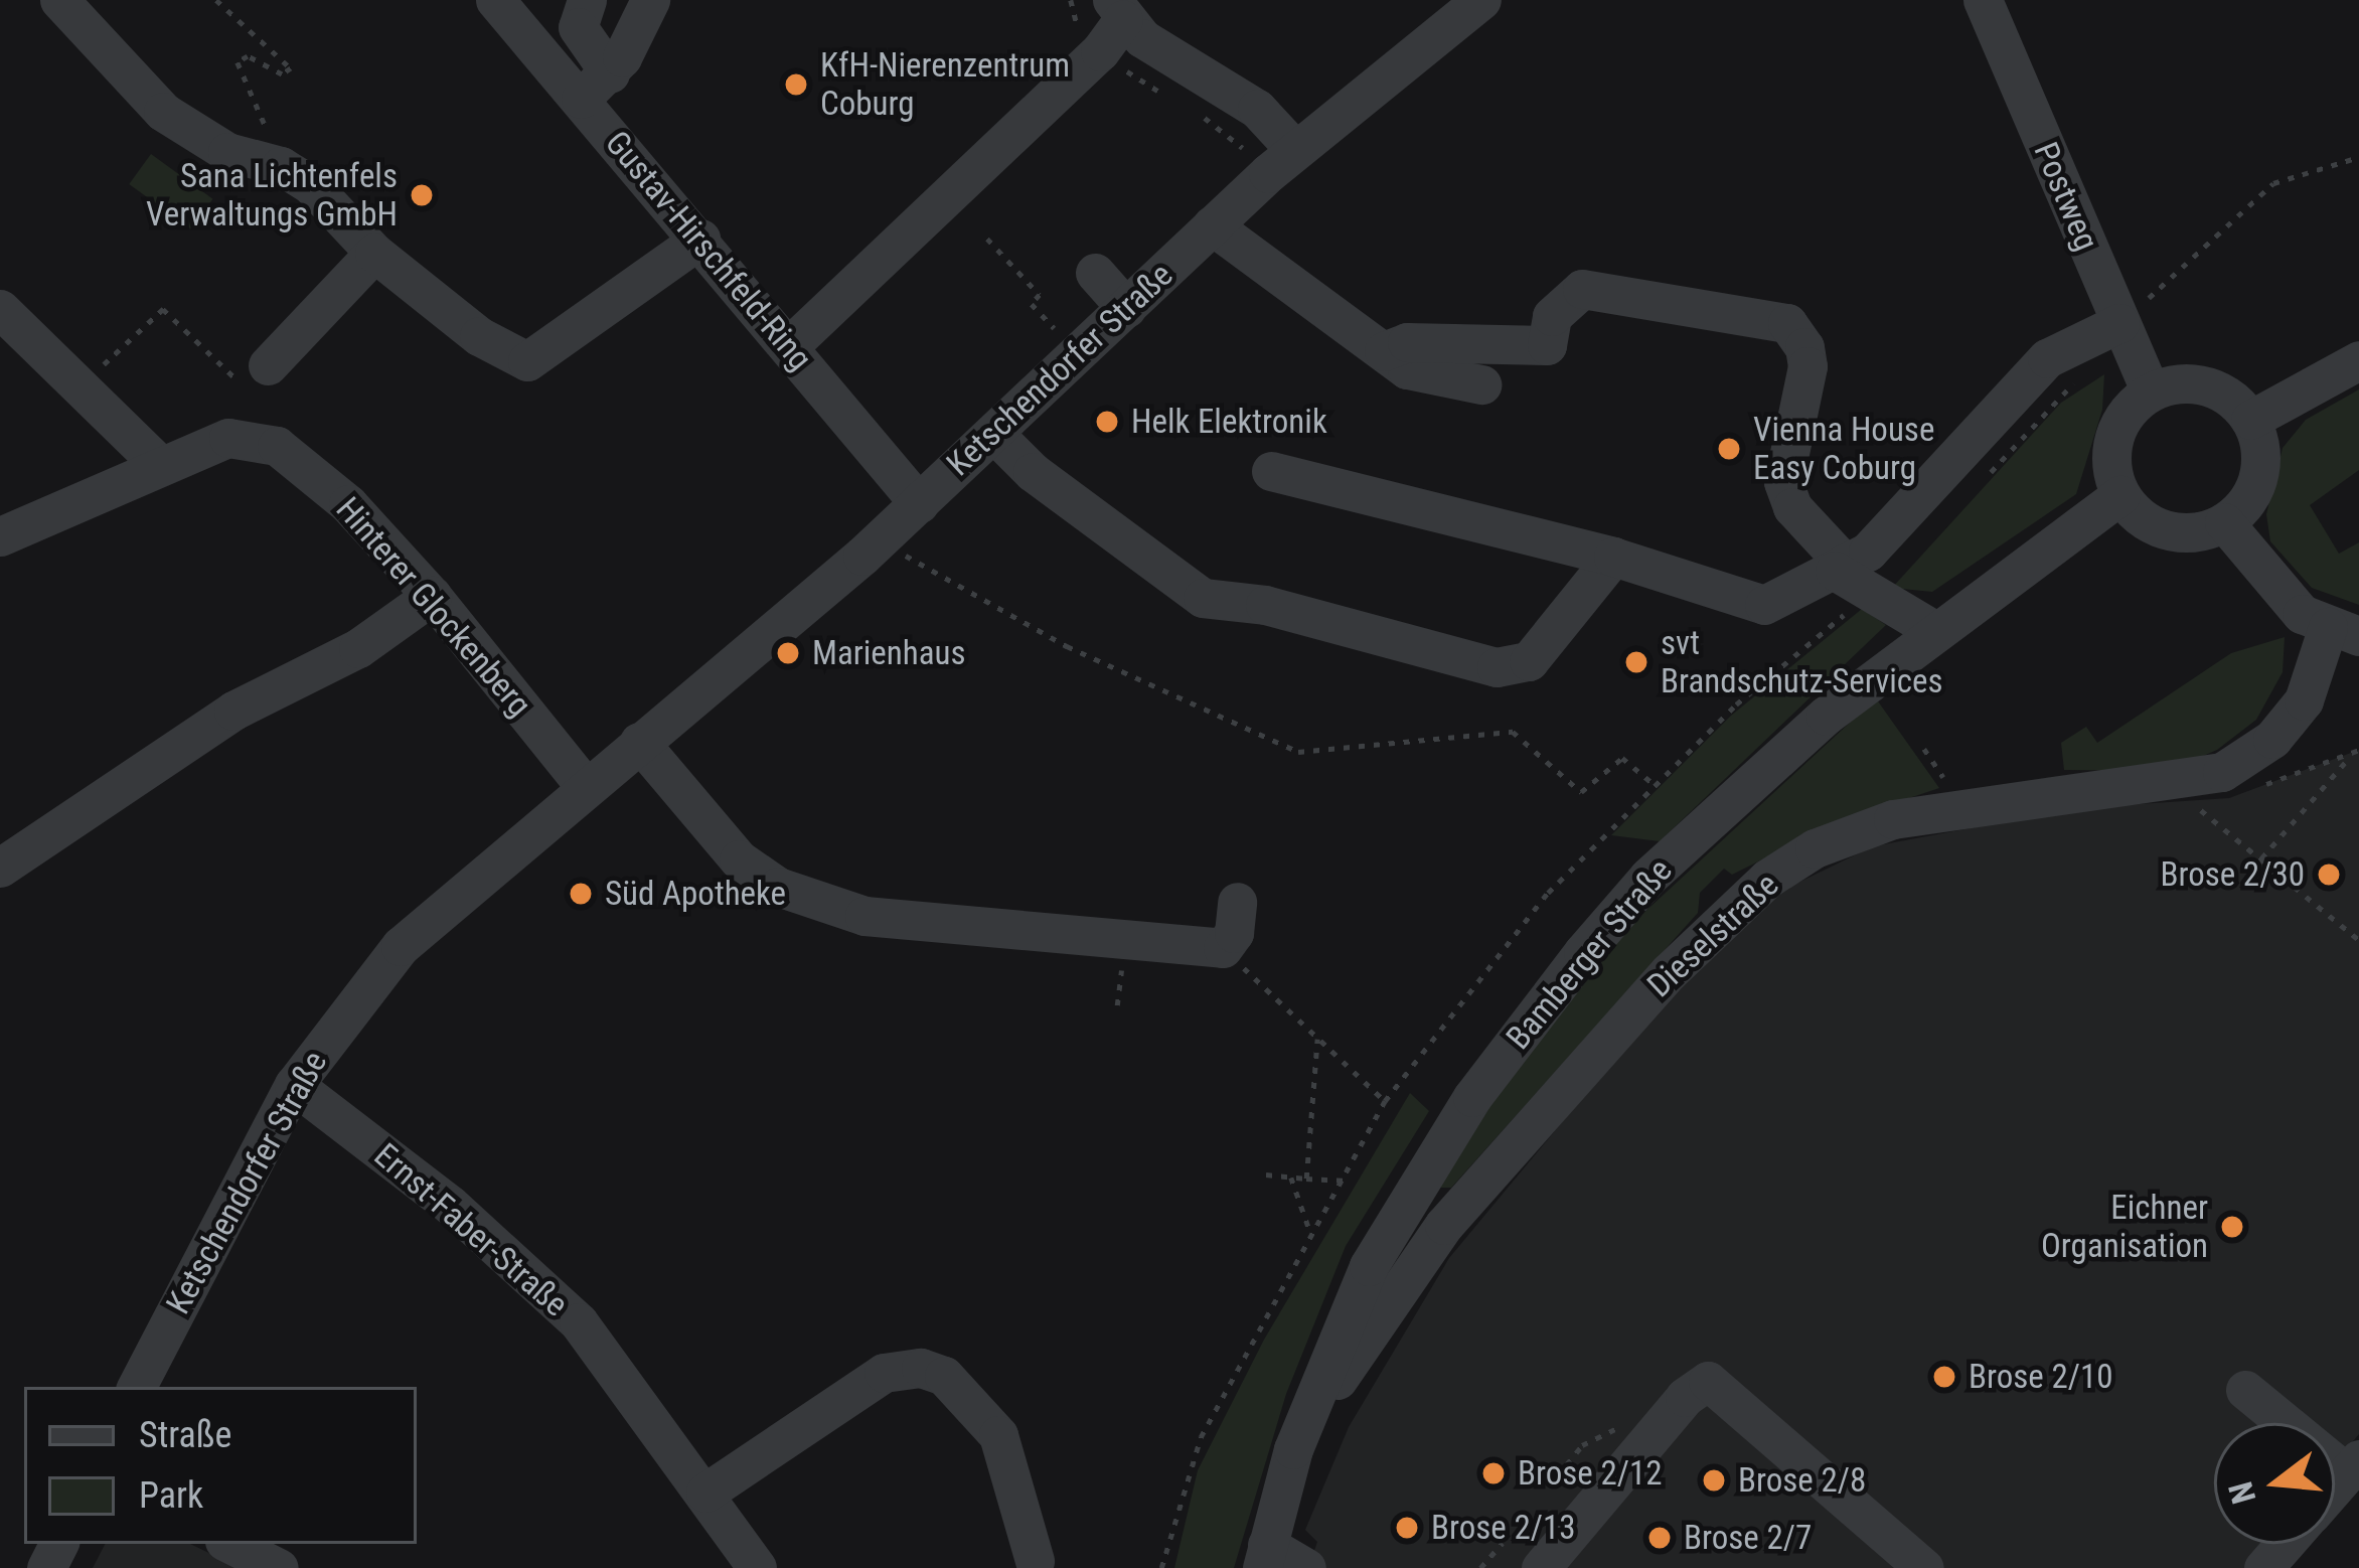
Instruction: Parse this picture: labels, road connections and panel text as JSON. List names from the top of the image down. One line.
{"streets":{"street":["Postweg","Gustav-Hirschfeld-Ring","Ketschendorfer Straße","Hinterer Glockenberg","Dieselstraße","Bamberger Straße","Ernst-Faber-Straße"]},"crossings":[["Postweg","Dieselstraße"],["Postweg","Bamberger Straße"],["Gustav-Hirschfeld-Ring","Ketschendorfer Straße"],["Ketschendorfer Straße","Hinterer Glockenberg"],["Ketschendorfer Straße","Ernst-Faber-Straße"],["Dieselstraße","Bamberger Straße"]],"places":["KfH-Nierenzentrum Coburg","Sana Lichtenfels Verwaltungs GmbH","Helk Elektronik","Vienna House Easy Coburg","Marienhaus","svt Brandschutz-Services","Brose 2/30","Süd Apotheke","Eichner Organisation","Brose 2/10","Brose 2/12","Brose 2/8","Brose 2/13","Brose 2/7"],"legend":["Straße","Park"],"north":"left"}
